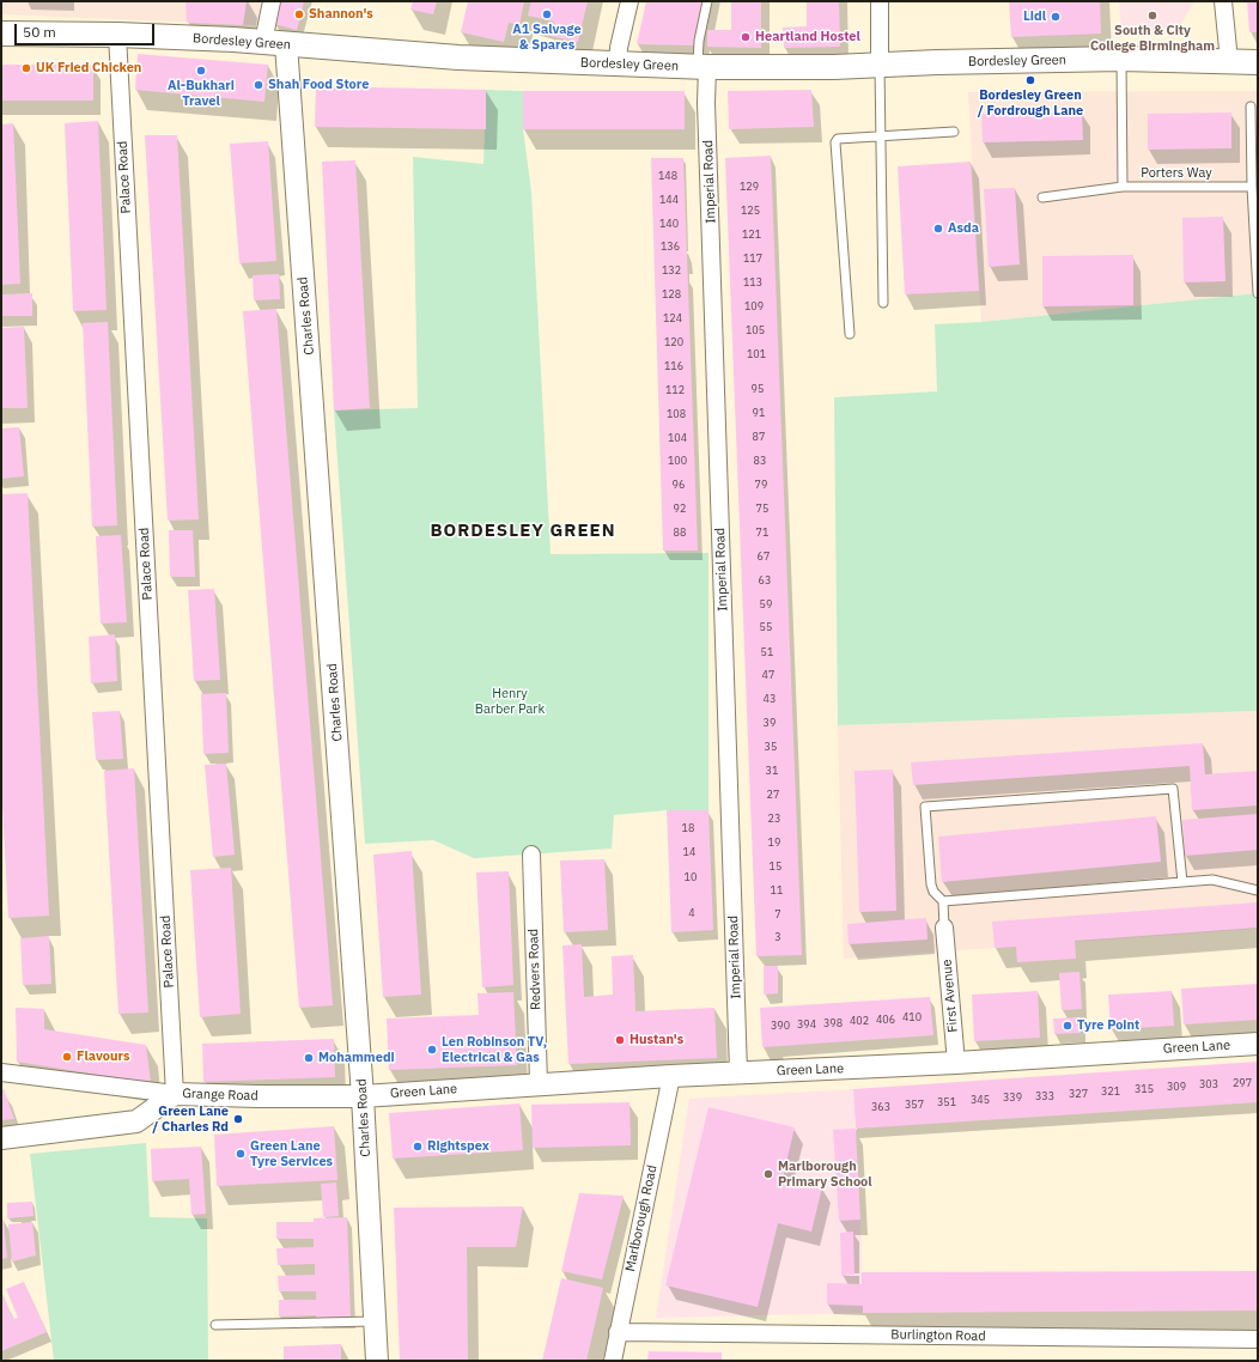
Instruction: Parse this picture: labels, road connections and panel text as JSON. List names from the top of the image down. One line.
{"streets":{"main road":["Bordesley Green"],"street":["Palace Road","Imperial Road","Charles Road","Redvers Road","First Avenue","Green Lane","Grange Road","Marlborough Road","Burlington Road"],"lane":["Porters Way"]},"crossings":[["Bordesley Green","Porters Way"],["Bordesley Green","Palace Road"],["Bordesley Green","Imperial Road"],["Bordesley Green","Charles Road"],["Palace Road","Grange Road"],["Imperial Road","Green Lane"],["Charles Road","Green Lane"],["Charles Road","Grange Road"],["Redvers Road","Green Lane"],["First Avenue","Green Lane"],["Green Lane","Grange Road"],["Green Lane","Marlborough Road"],["Marlborough Road","Burlington Road"]],"districts":["BORDESLEY GREEN"],"parks":["Henry Barber Park"],"places":["Shannon's","A1 Salvage & Spares","South & City College Birmingham","Lidl","Heartland Hostel","UK Fried Chicken","Al-Bukhari Travel","Bordesley Green / Fordrough Lane","Shah Food Store","Asda","Tyre Point","Hustan's","Len Robinson TV, Electrical & Gas","Flavours","Mohammedi","Green Lane / Charles Rd","Rightspex","Green Lane Tyre Services","Marlborough Primary School"],"house_numbers":["148","129","144","125","140","121","136","117","132","113","128","109","124","105","120","101","116","95","112","91","108","87","104","100","83","96","79","92","75","88","71","67","63","59","55","51","47","43","39","35","31","27","23","18","19","14","15","10","11","4","7","3","410","406","402","398","394","390","297","303","309","315","321","327","333","339","345","351","357","363"],"scale_bar":"50 m"}
